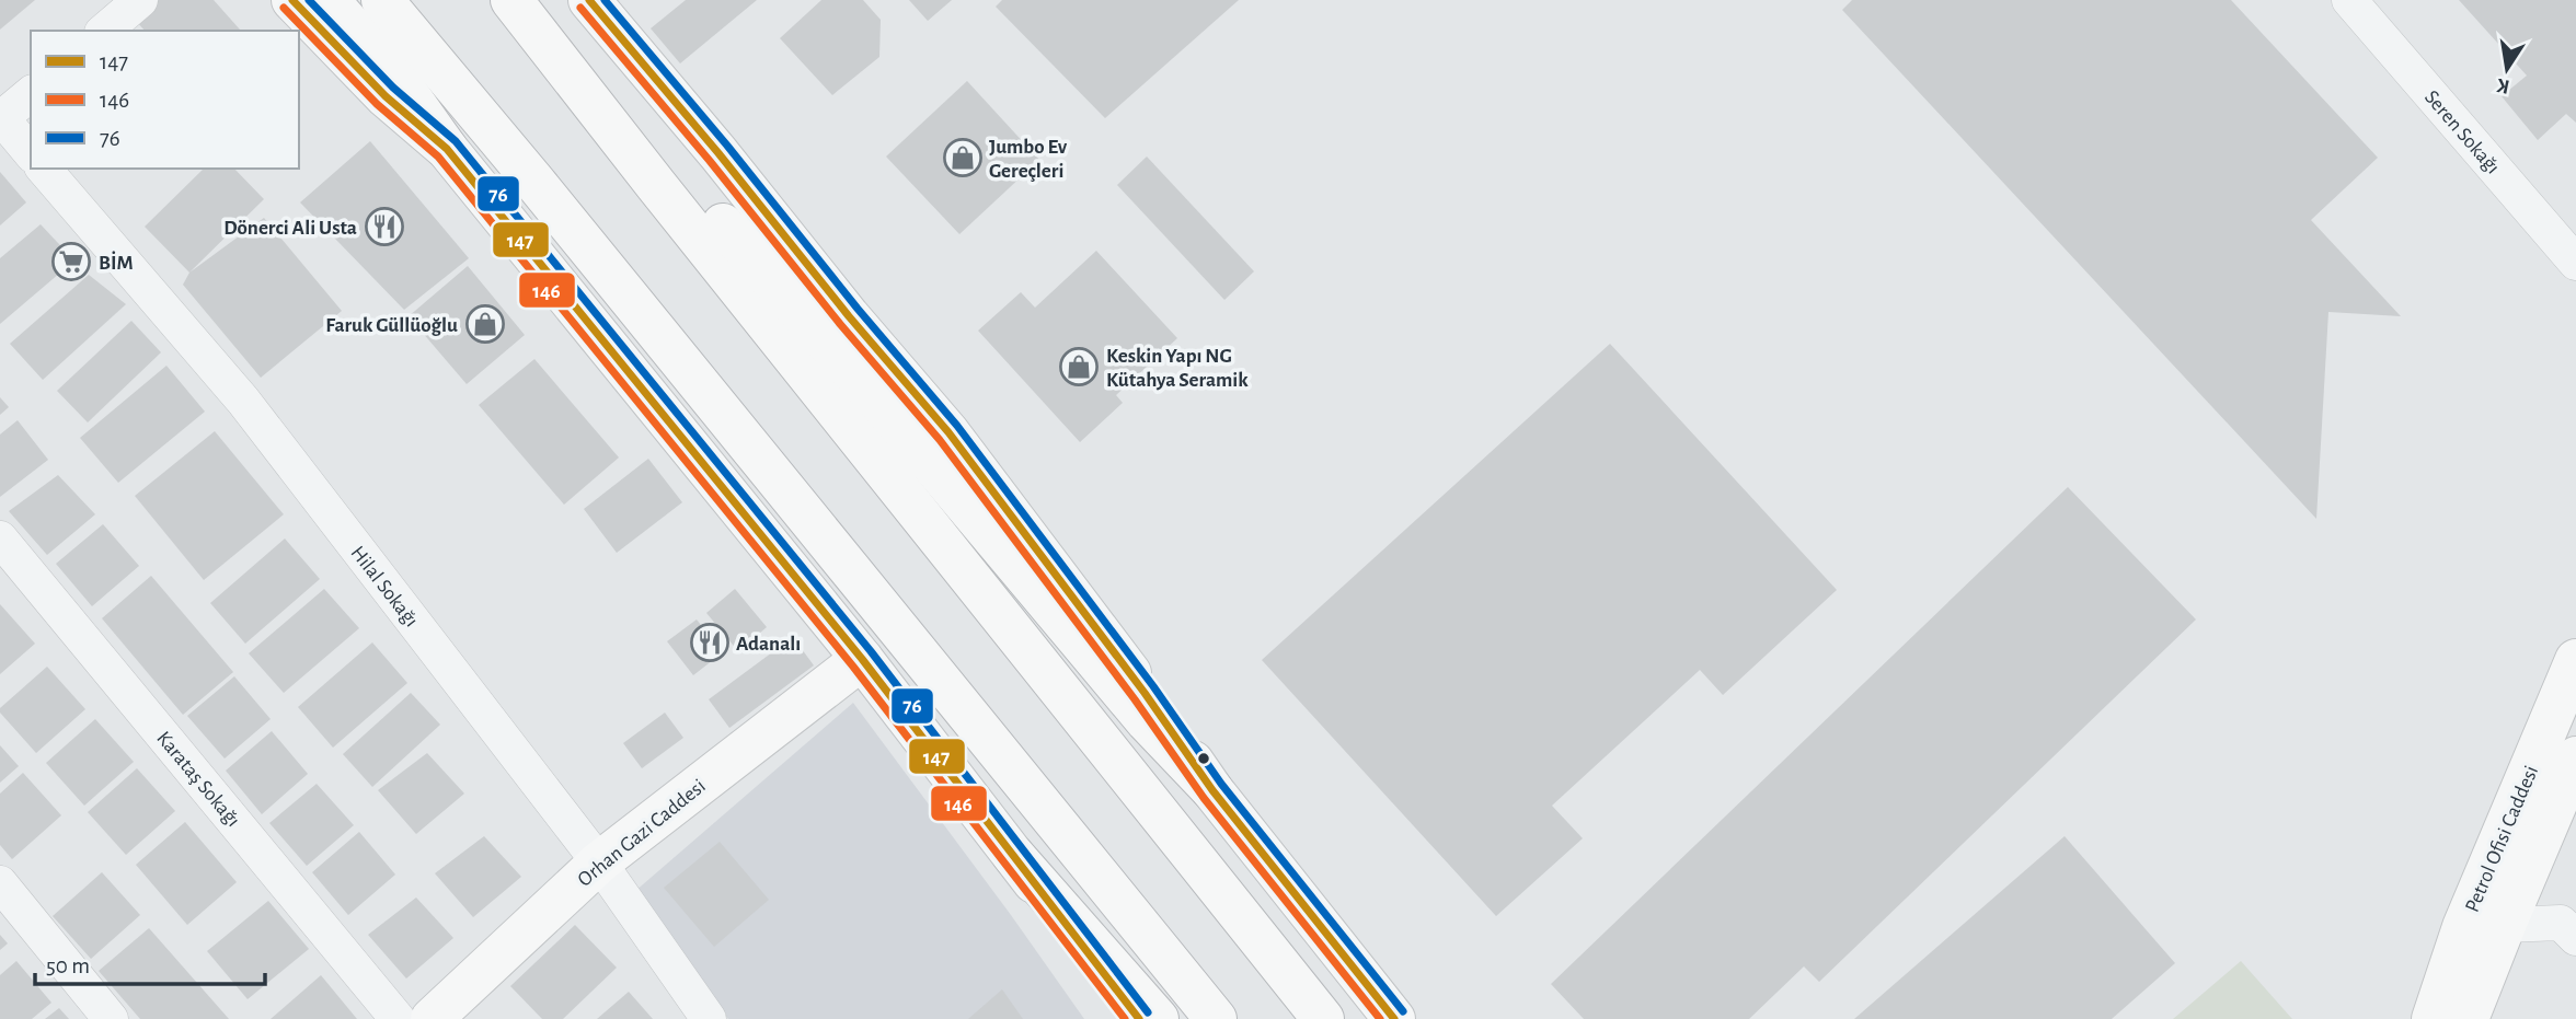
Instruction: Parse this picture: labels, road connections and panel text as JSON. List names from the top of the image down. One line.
{"streets":{"main road":["Orhan Gazi Caddesi","Petrol Ofisi Caddesi"],"street":["Seren Sokağı","Hilal Sokağı","Karataş Sokağı"]},"crossings":[["Hilal Sokağı","Orhan Gazi Caddesi"]],"places":{"shop":["Jumbo Ev Gereçleri","Faruk Güllüoğlu","Keskin Yapı NG Kütahya Seramik"],"restaurant":["Dönerci Ali Usta","Adanalı"],"supermarket":["BİM"]},"lines":["transit line 147","transit line 76","transit line 146"],"legend":["147","146","76"],"scale_bar":"50 m","north":"bottom"}
